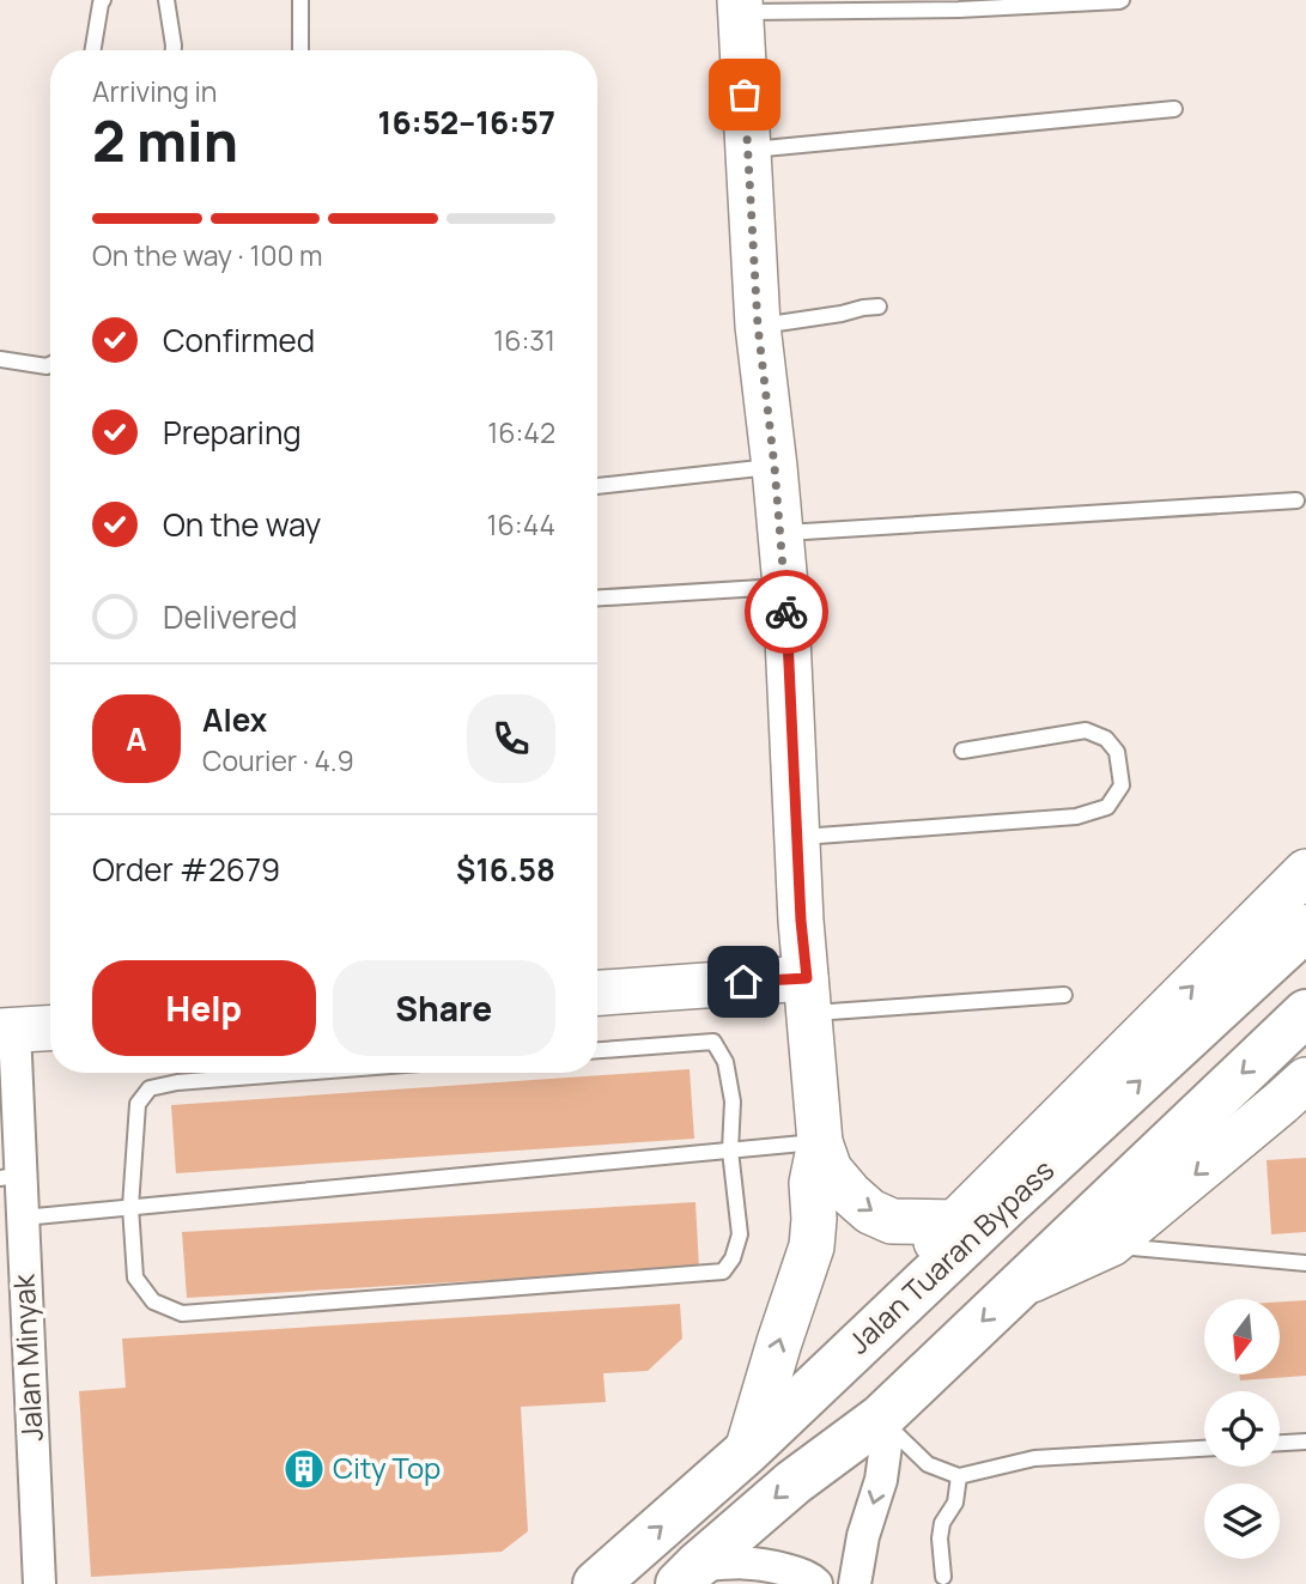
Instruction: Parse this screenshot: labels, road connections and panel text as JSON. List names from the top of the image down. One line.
{"streets":{"highway":["Jalan Tuaran Bypass"],"street":["Jalan Minyak"]},"places":{"building":["City Top"]},"north":"bottom","page":{"heading":["2 min","Arriving in","16:52–16:57"],"panel":["Alex","Courier · 4.9","Order #2679","$16.58"],"bar":"On the way · 100 m","list":[["Confirmed","16:31"],["Preparing","16:42"],["On the way","16:44"],"Delivered"],"round":"A","buttons":["Help","Share"]}}
